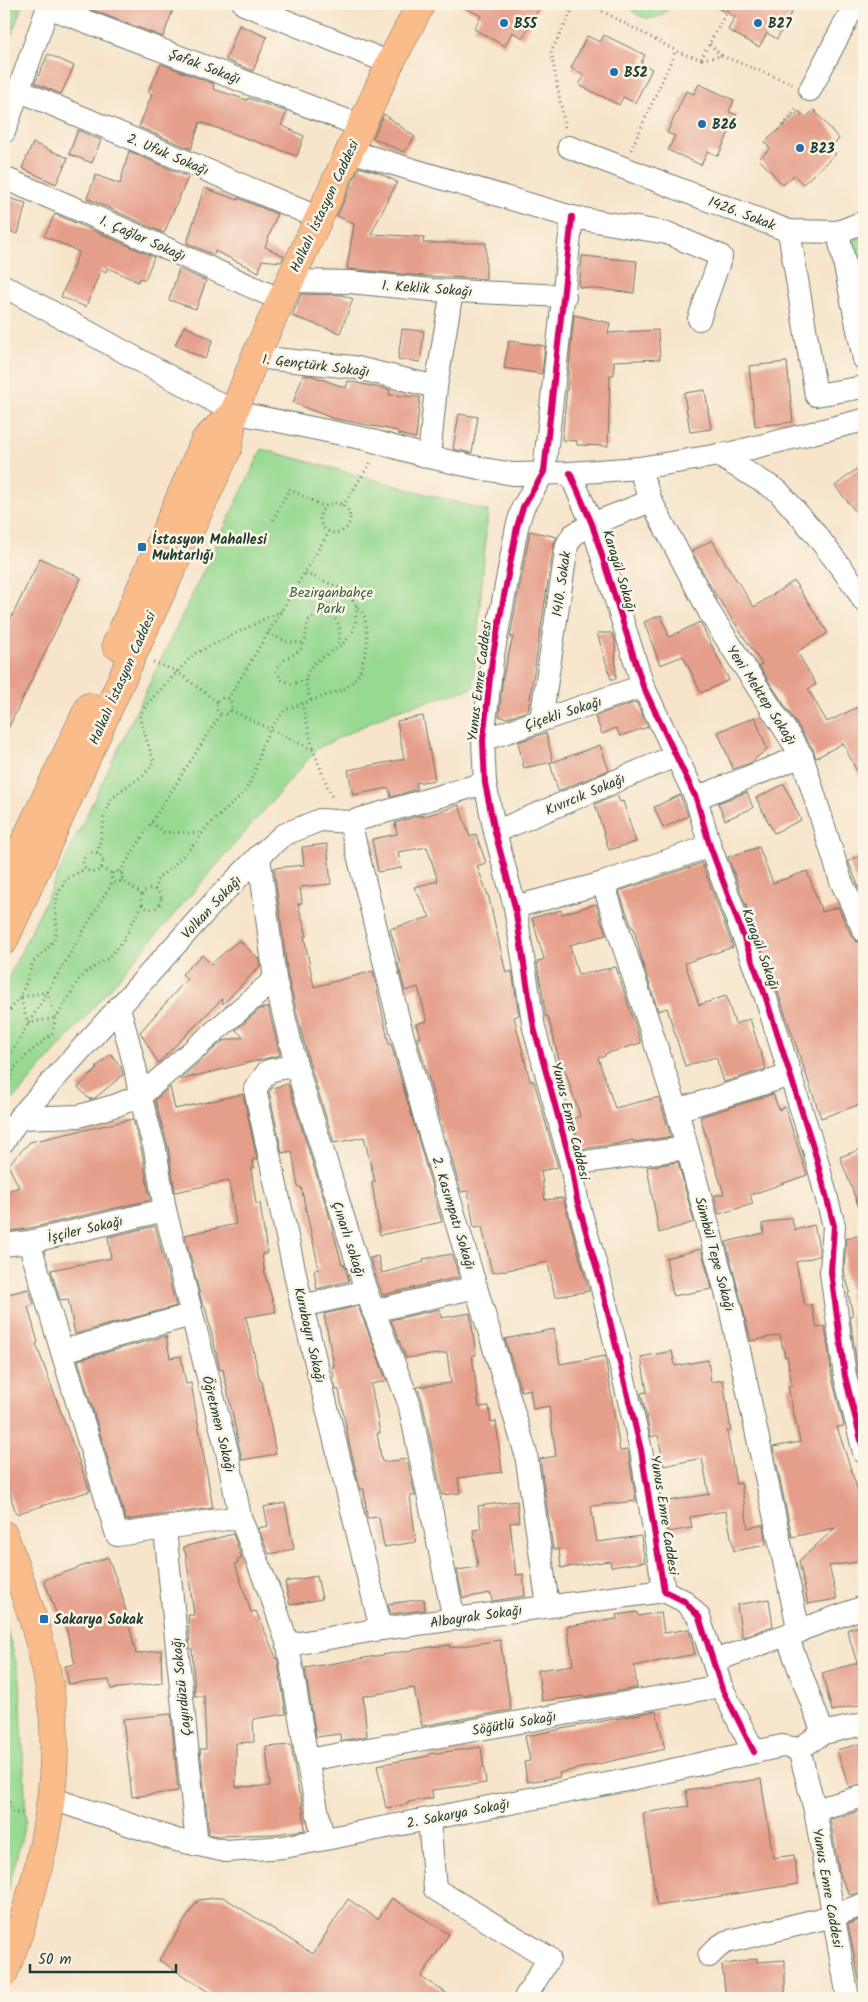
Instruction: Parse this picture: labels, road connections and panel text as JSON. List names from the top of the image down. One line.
{"streets":{"main road":["Halkalı İstasyon Caddesi"],"street":["Şafak Sokağı","2. Ufuk Sokağı","1426. Sokak","1. Çağlar Sokağı","1. Keklik Sokağı","1. Gençtürk Sokağı","Karagül Sokağı","1410. Sokak","Yunus Emre Caddesi","Yeni Mektep Sokağı","Çiçekli Sokağı","Kıvırcık Sokağı","Volkan Sokağı","2. Kasımpatı Sokağı","İşçiler Sokağı","Çınarlı sokağı","Sümbül Tepe Sokağı","Kurubayır Sokağı","Öğretmen Sokağı","Albayrak Sokağı","Çayırdüzü Sokağı","Söğütlü Sokağı","2. Sakarya Sokağı"]},"crossings":[["Şafak Sokağı","Halkalı İstasyon Caddesi"],["2. Ufuk Sokağı","Halkalı İstasyon Caddesi"],["Halkalı İstasyon Caddesi","1. Çağlar Sokağı"],["Halkalı İstasyon Caddesi","1. Keklik Sokağı"],["Halkalı İstasyon Caddesi","1. Gençtürk Sokağı"],["1. Çağlar Sokağı","1. Keklik Sokağı"],["Karagül Sokağı","1410. Sokak"],["Karagül Sokağı","Çiçekli Sokağı"],["Karagül Sokağı","Kıvırcık Sokağı"],["1410. Sokak","Yeni Mektep Sokağı"],["1410. Sokak","Çiçekli Sokağı"],["Yunus Emre Caddesi","Çiçekli Sokağı"],["Yunus Emre Caddesi","Kıvırcık Sokağı"],["Yunus Emre Caddesi","Volkan Sokağı"],["Yunus Emre Caddesi","Albayrak Sokağı"],["Yunus Emre Caddesi","Söğütlü Sokağı"],["Yunus Emre Caddesi","2. Sakarya Sokağı"],["Volkan Sokağı","2. Kasımpatı Sokağı"],["Volkan Sokağı","Çınarlı sokağı"],["Volkan Sokağı","Öğretmen Sokağı"],["2. Kasımpatı Sokağı","Albayrak Sokağı"],["İşçiler Sokağı","Öğretmen Sokağı"],["Çınarlı sokağı","Kurubayır Sokağı"],["Çınarlı sokağı","Albayrak Sokağı"],["Sümbül Tepe Sokağı","2. Sakarya Sokağı"],["Kurubayır Sokağı","Albayrak Sokağı"],["Öğretmen Sokağı","Albayrak Sokağı"],["Öğretmen Sokağı","Söğütlü Sokağı"],["Öğretmen Sokağı","2. Sakarya Sokağı"],["Çayırdüzü Sokağı","2. Sakarya Sokağı"]],"parks":["Bezirganbahçe Parkı"],"places":{"other":["B55","B27","B52","B26","B23"],"transit":["İstasyon Mahallesi Muhtarlığı","Sakarya Sokak"]},"scale_bar":"50 m"}
